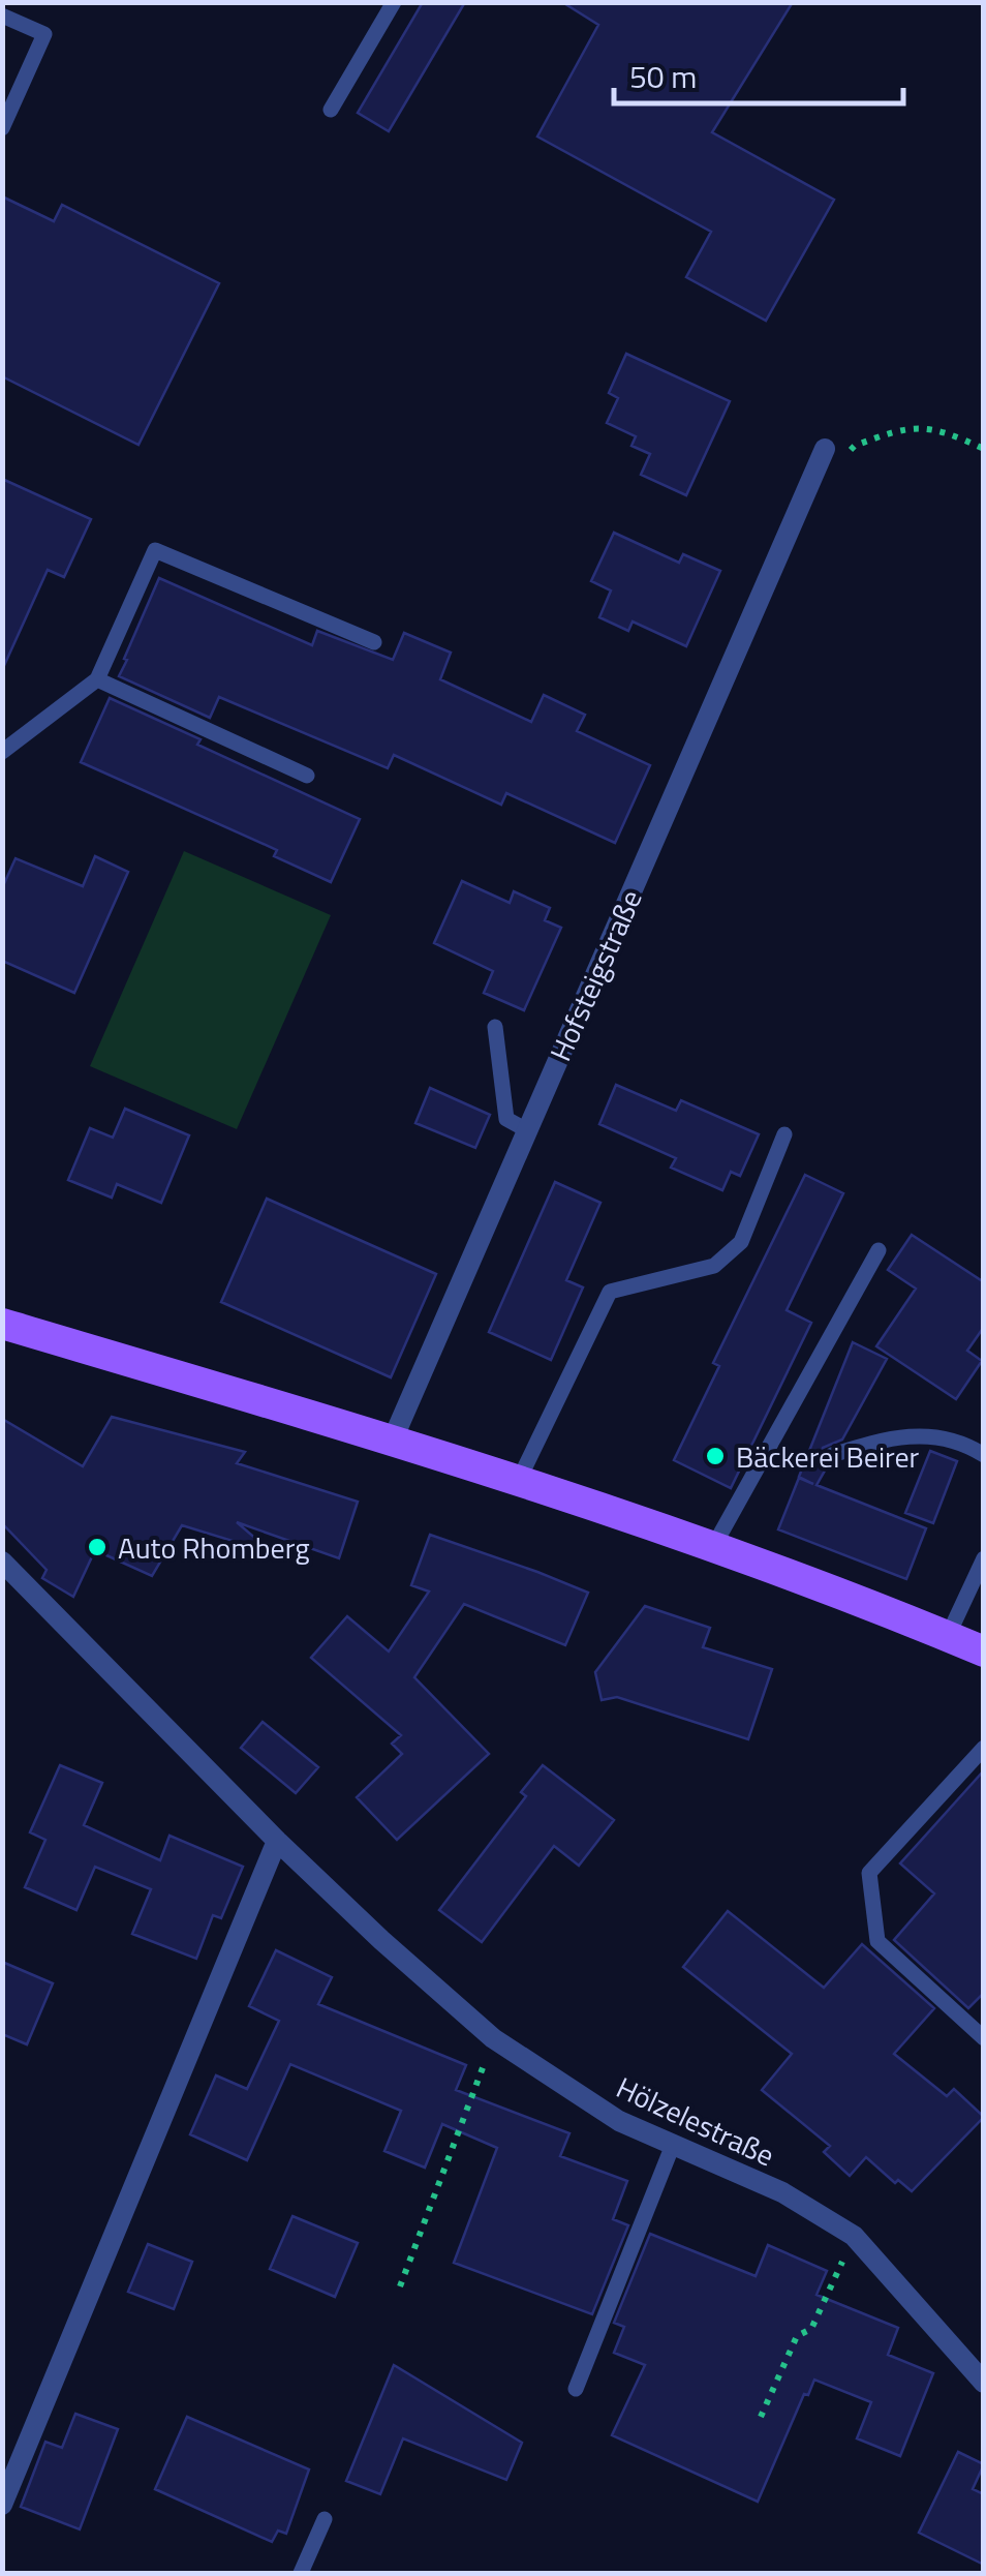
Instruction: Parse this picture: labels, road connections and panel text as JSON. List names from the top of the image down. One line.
{"streets":{"street":["Hofsteigstraße","Hölzelestraße"]},"places":["Bäckerei Beirer","Auto Rhomberg"],"scale_bar":"50 m"}
